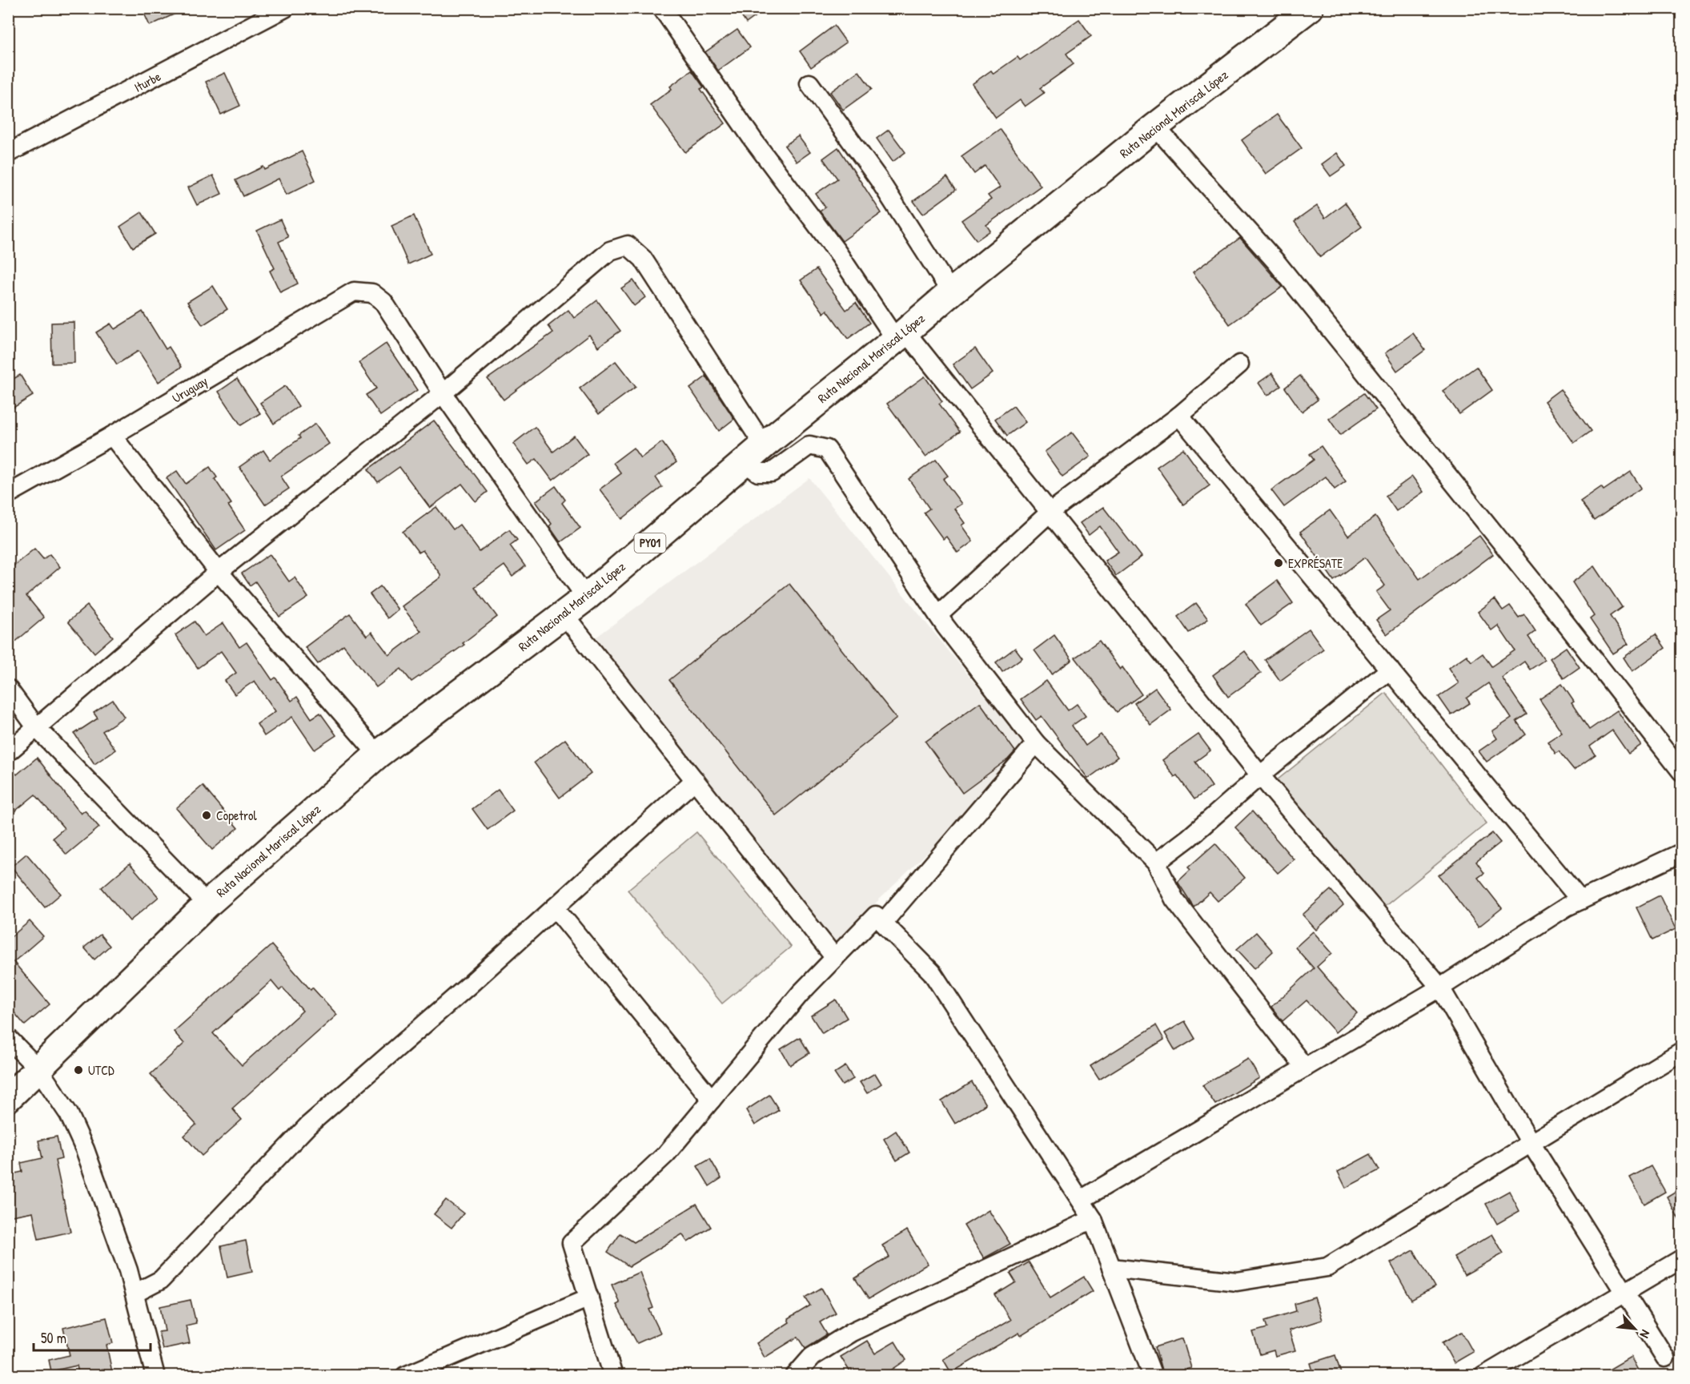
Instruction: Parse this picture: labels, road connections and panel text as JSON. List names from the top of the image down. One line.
{"streets":{"highway":["Ruta Nacional Mariscal López","PY01"],"street":["Iturbe","Uruguay"]},"places":["EXPRÉSATE","Copetrol","UTCD"],"scale_bar":"50 m","north":"bottom right"}
